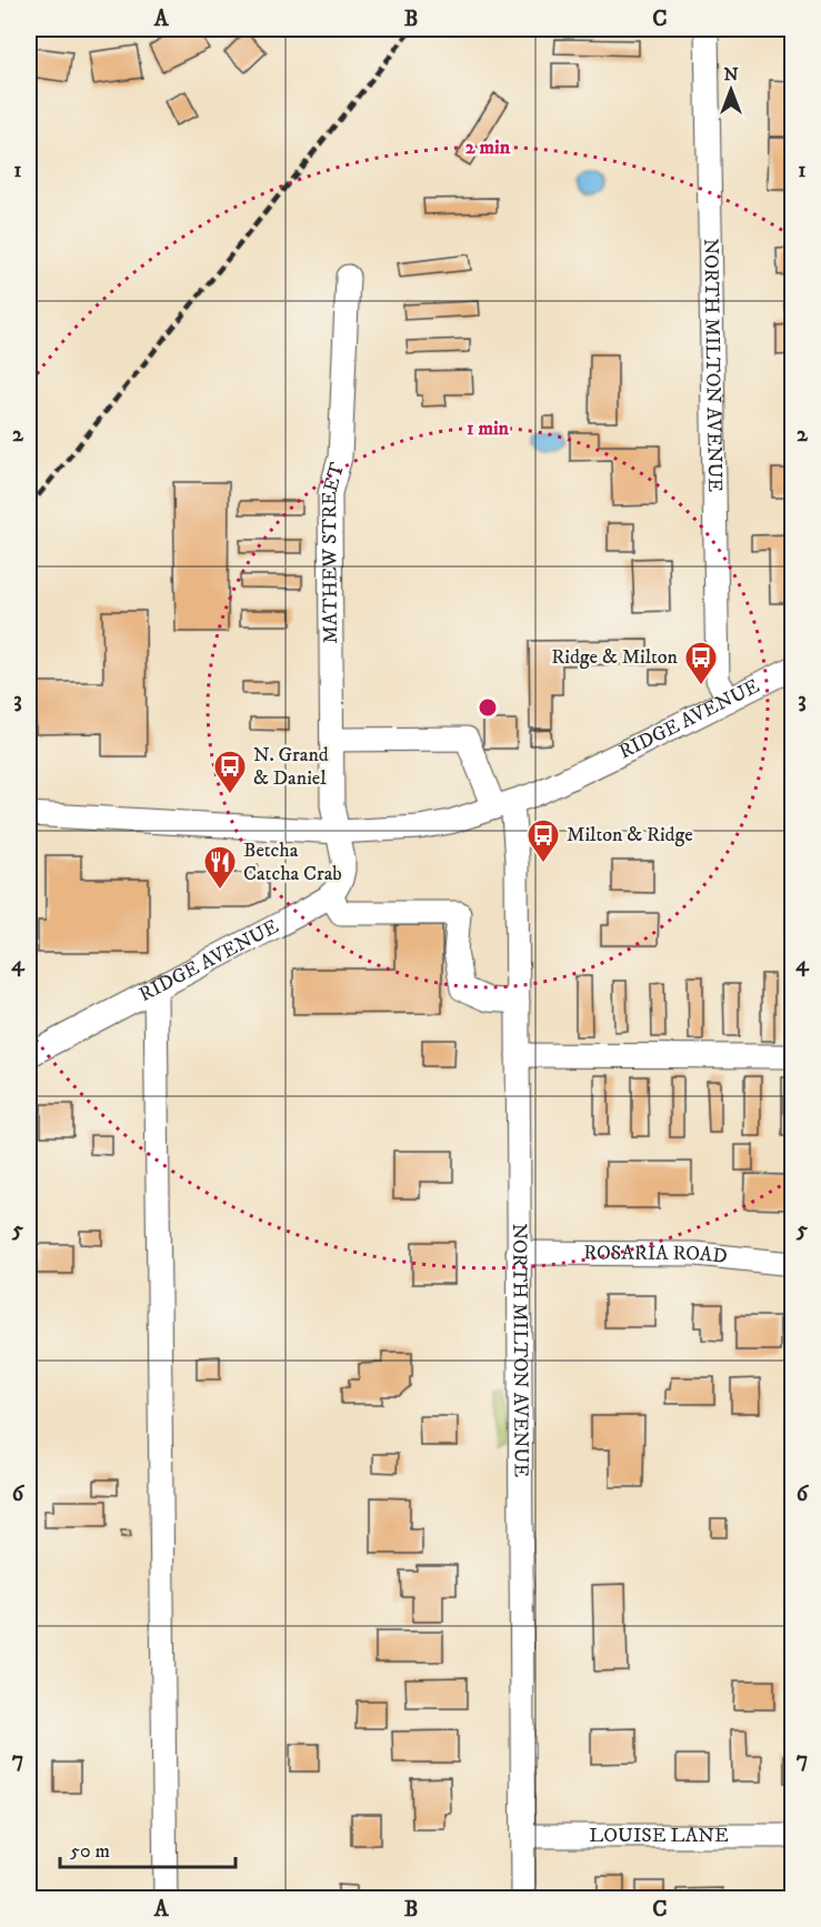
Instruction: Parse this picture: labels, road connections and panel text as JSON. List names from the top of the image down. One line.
{"streets":{"street":["NORTH MILTON AVENUE","MATHEW STREET","RIDGE AVENUE","ROSARIA ROAD","LOUISE LANE"]},"crossings":[["NORTH MILTON AVENUE","MATHEW STREET"],["NORTH MILTON AVENUE","RIDGE AVENUE"],["NORTH MILTON AVENUE","ROSARIA ROAD"],["NORTH MILTON AVENUE","LOUISE LANE"],["MATHEW STREET","RIDGE AVENUE"]],"places":{"bus stop":["Ridge & Milton","N. Grand & Daniel","Milton & Ridge"],"restaurant":["Betcha Catcha Crab"]},"scale_bar":"50 m","north":"top","grid":{"columns":["A","B","C"],"rows":["1","2","3","4","5","6","7"]},"rings":["2 min","1 min"]}
